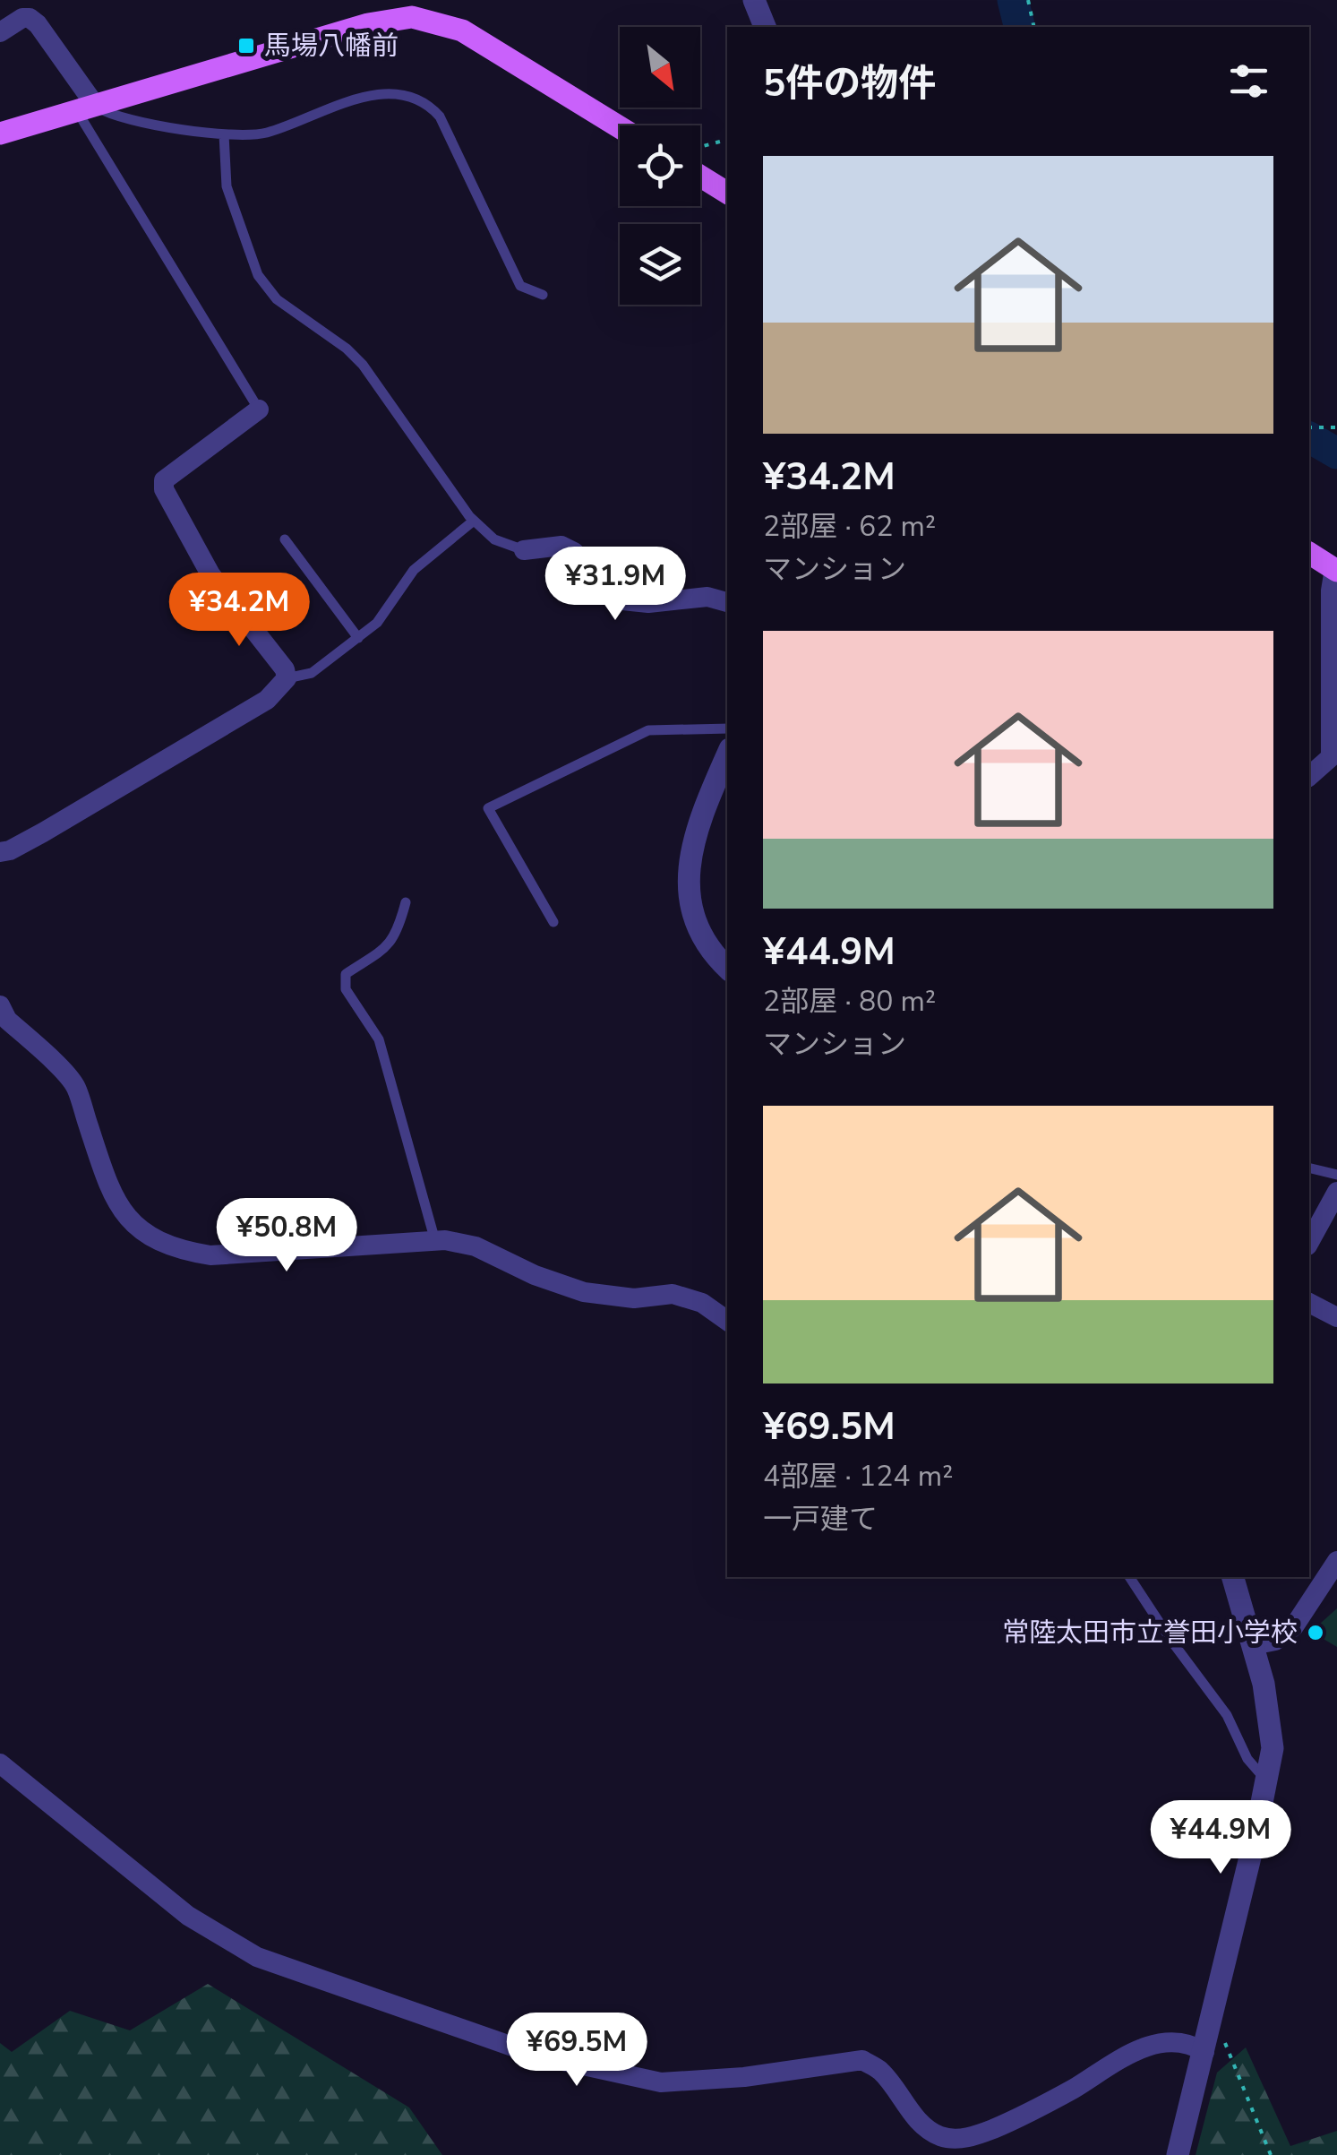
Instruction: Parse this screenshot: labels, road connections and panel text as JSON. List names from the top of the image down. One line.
{"places":{"transit":["馬場八幡前"],"other":["常陸太田市立誉田小学校"]},"north":"bottom right","page":{"heading":"5件の物件","list":[{"name":"¥34.2M","note":"2部屋 · 62 m² · マンション"},{"name":"¥44.9M","note":"2部屋 · 80 m² · マンション"},{"name":"¥69.5M","note":"4部屋 · 124 m² · 一戸建て"}],"price":["¥31.9M","¥34.2M","¥50.8M","¥44.9M","¥69.5M"]}}
